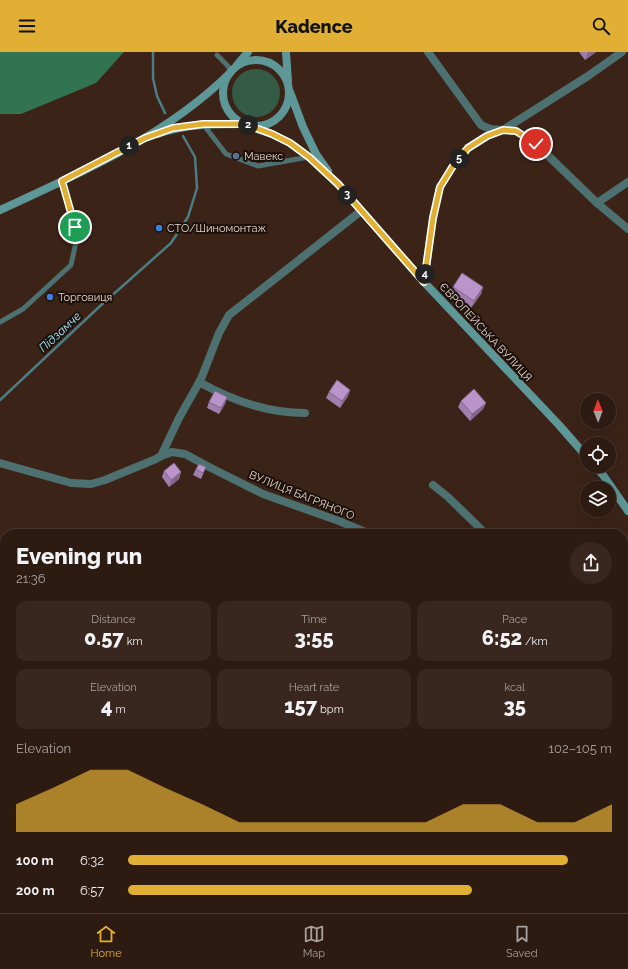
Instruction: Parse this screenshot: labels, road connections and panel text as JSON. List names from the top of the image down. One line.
{"streets":{"main road":["ЄВРОПЕЙСЬКА ВУЛИЦЯ"],"street":["ВУЛИЦЯ БАГРЯНОГО"]},"water":["Підзамче"],"places":["Мавекс","СТО/Шиномонтаж","Торговиця"],"north":"top","page":{"header":"Kadence","pins":["2","1","5","3","4"],"heading":["Evening run","21:36"],"stats":[["Distance","0.57 km"],["Time","3:55"],["Pace","6:52 /km"],["Elevation","4 m"],["Heart rate","157 bpm"],["kcal","35"]],"chart":["Elevation","102–105 m"],"list":[{"name":"100 m","note":"6:32"},{"name":"200 m","note":"6:57"}],"tabs":["Home","Map","Saved"]}}
